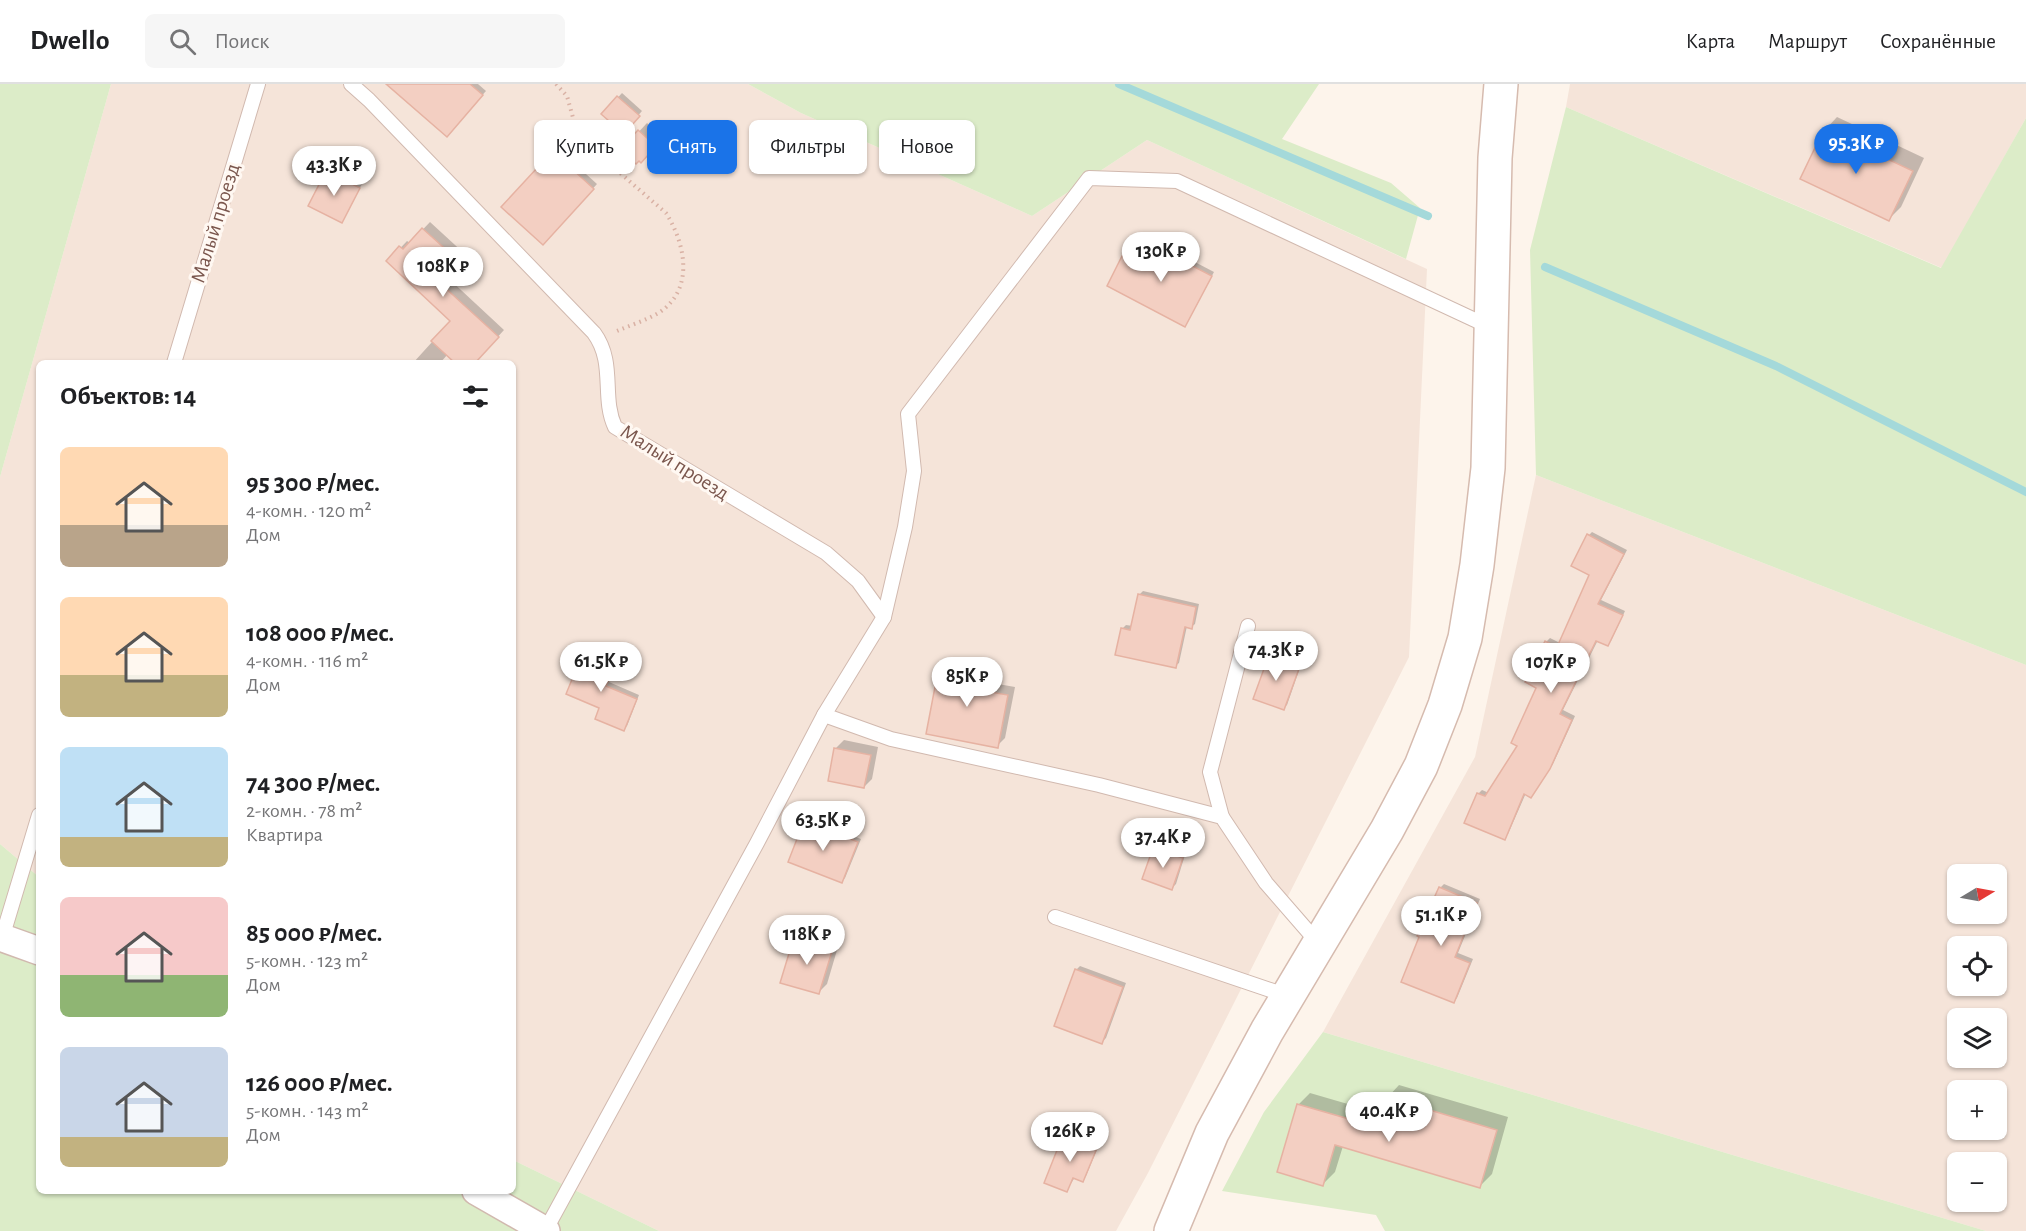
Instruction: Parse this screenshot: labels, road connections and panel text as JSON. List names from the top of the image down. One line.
{"streets":{"lane":["Малый проезд"]},"north":"right","page":{"header":"Dwello","search":"Поиск","nav":["Карта","Маршрут","Сохранённые"],"chip":["Купить","Снять","Фильтры","Новое"],"price":["95.3K ₽","43.3K ₽","130K ₽","108K ₽","74.3K ₽","61.5K ₽","107K ₽","85K ₽","63.5K ₽","37.4K ₽","51.1K ₽","118K ₽","40.4K ₽","126K ₽"],"heading":"Объектов: 14","list":[{"name":"95 300 ₽/мес.","note":"4-комн. · 120 m² · Дом"},{"name":"108 000 ₽/мес.","note":"4-комн. · 116 m² · Дом"},{"name":"74 300 ₽/мес.","note":"2-комн. · 78 m² · Квартира"},{"name":"85 000 ₽/мес.","note":"5-комн. · 123 m² · Дом"},{"name":"126 000 ₽/мес.","note":"5-комн. · 143 m² · Дом"}],"map_buttons":["+","−"]}}
